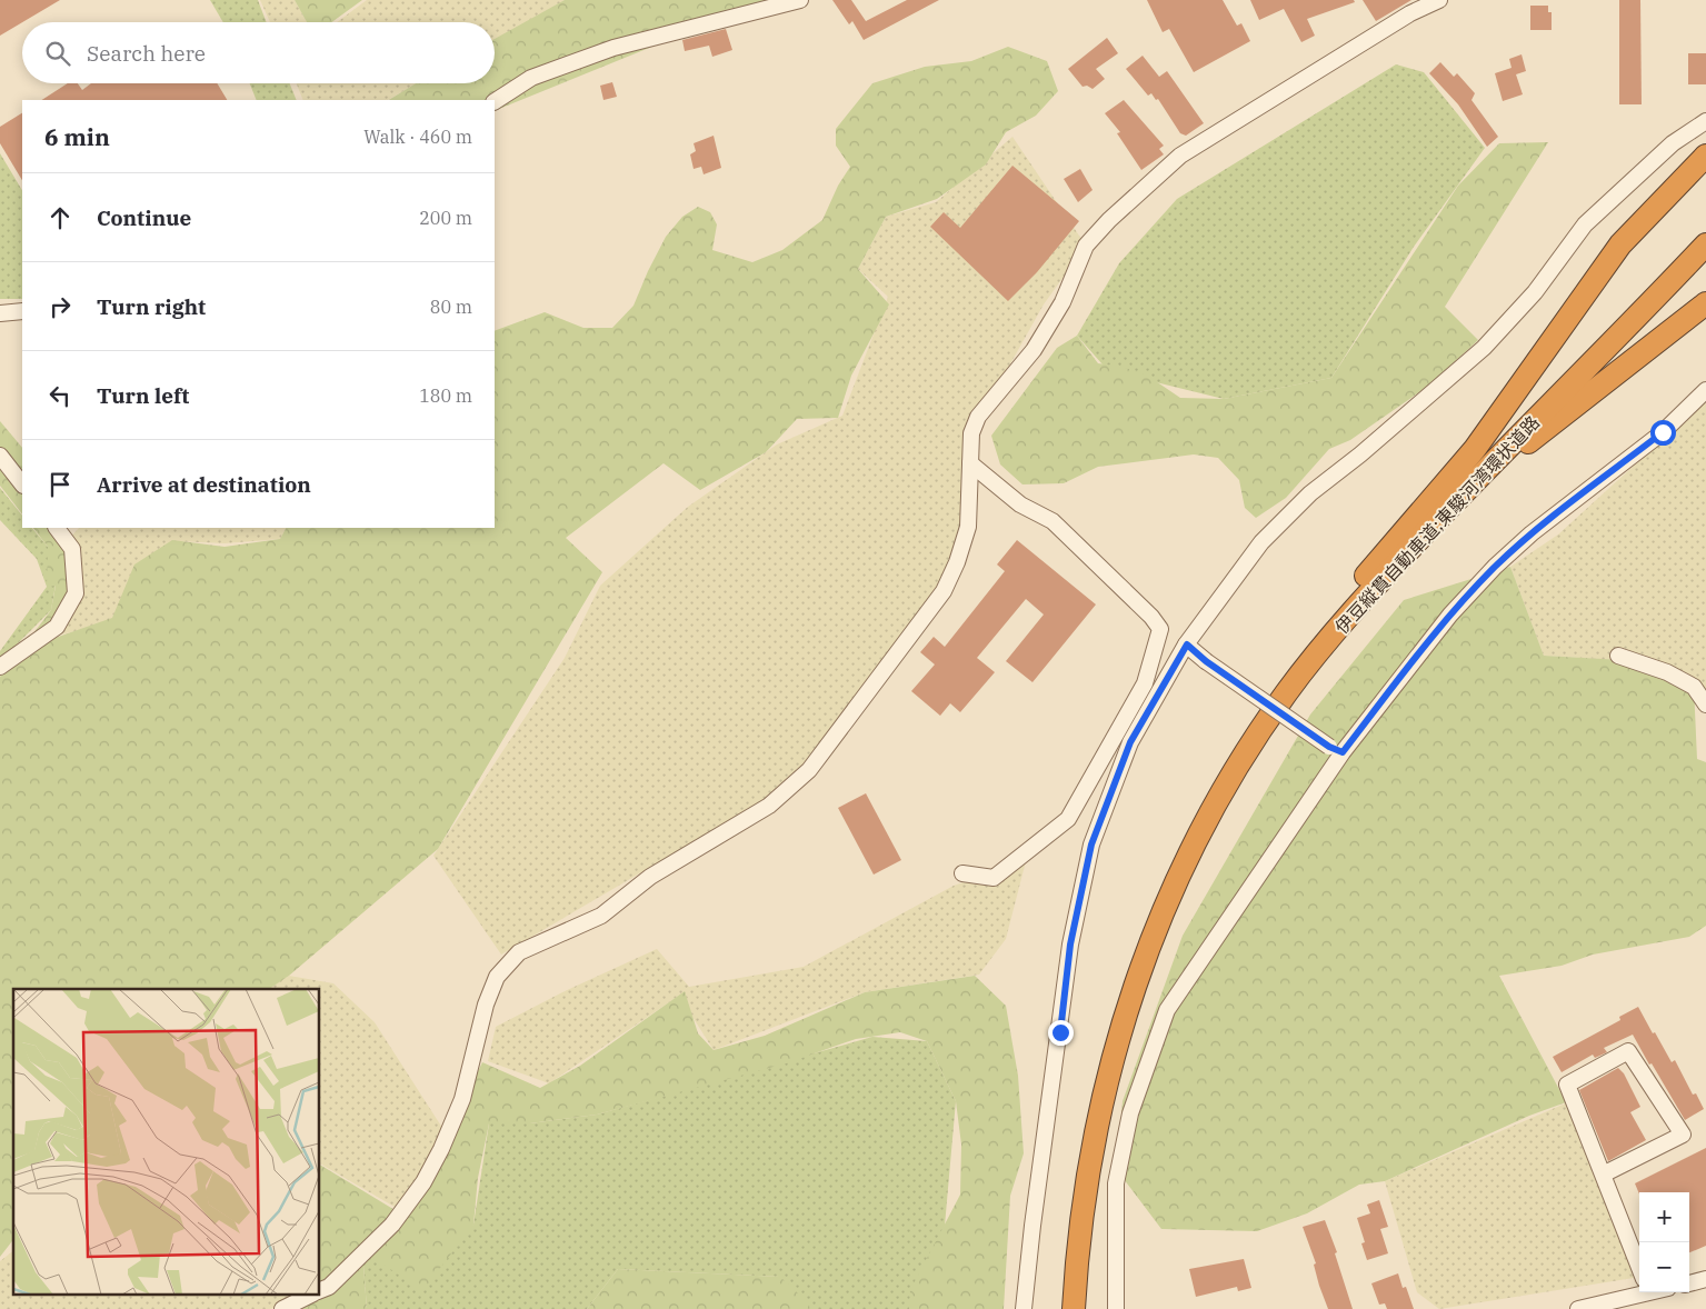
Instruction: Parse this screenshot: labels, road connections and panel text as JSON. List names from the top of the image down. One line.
{"streets":{"highway":["伊豆縦貫自動車道;東駿河湾環状道路"]},"page":{"search":"Search here","heading":["6 min","Walk · 460 m"],"list":[["Continue","200 m"],["Turn right","80 m"],["Turn left","180 m"],"Arrive at destination"],"map_buttons":["+","−"]}}
